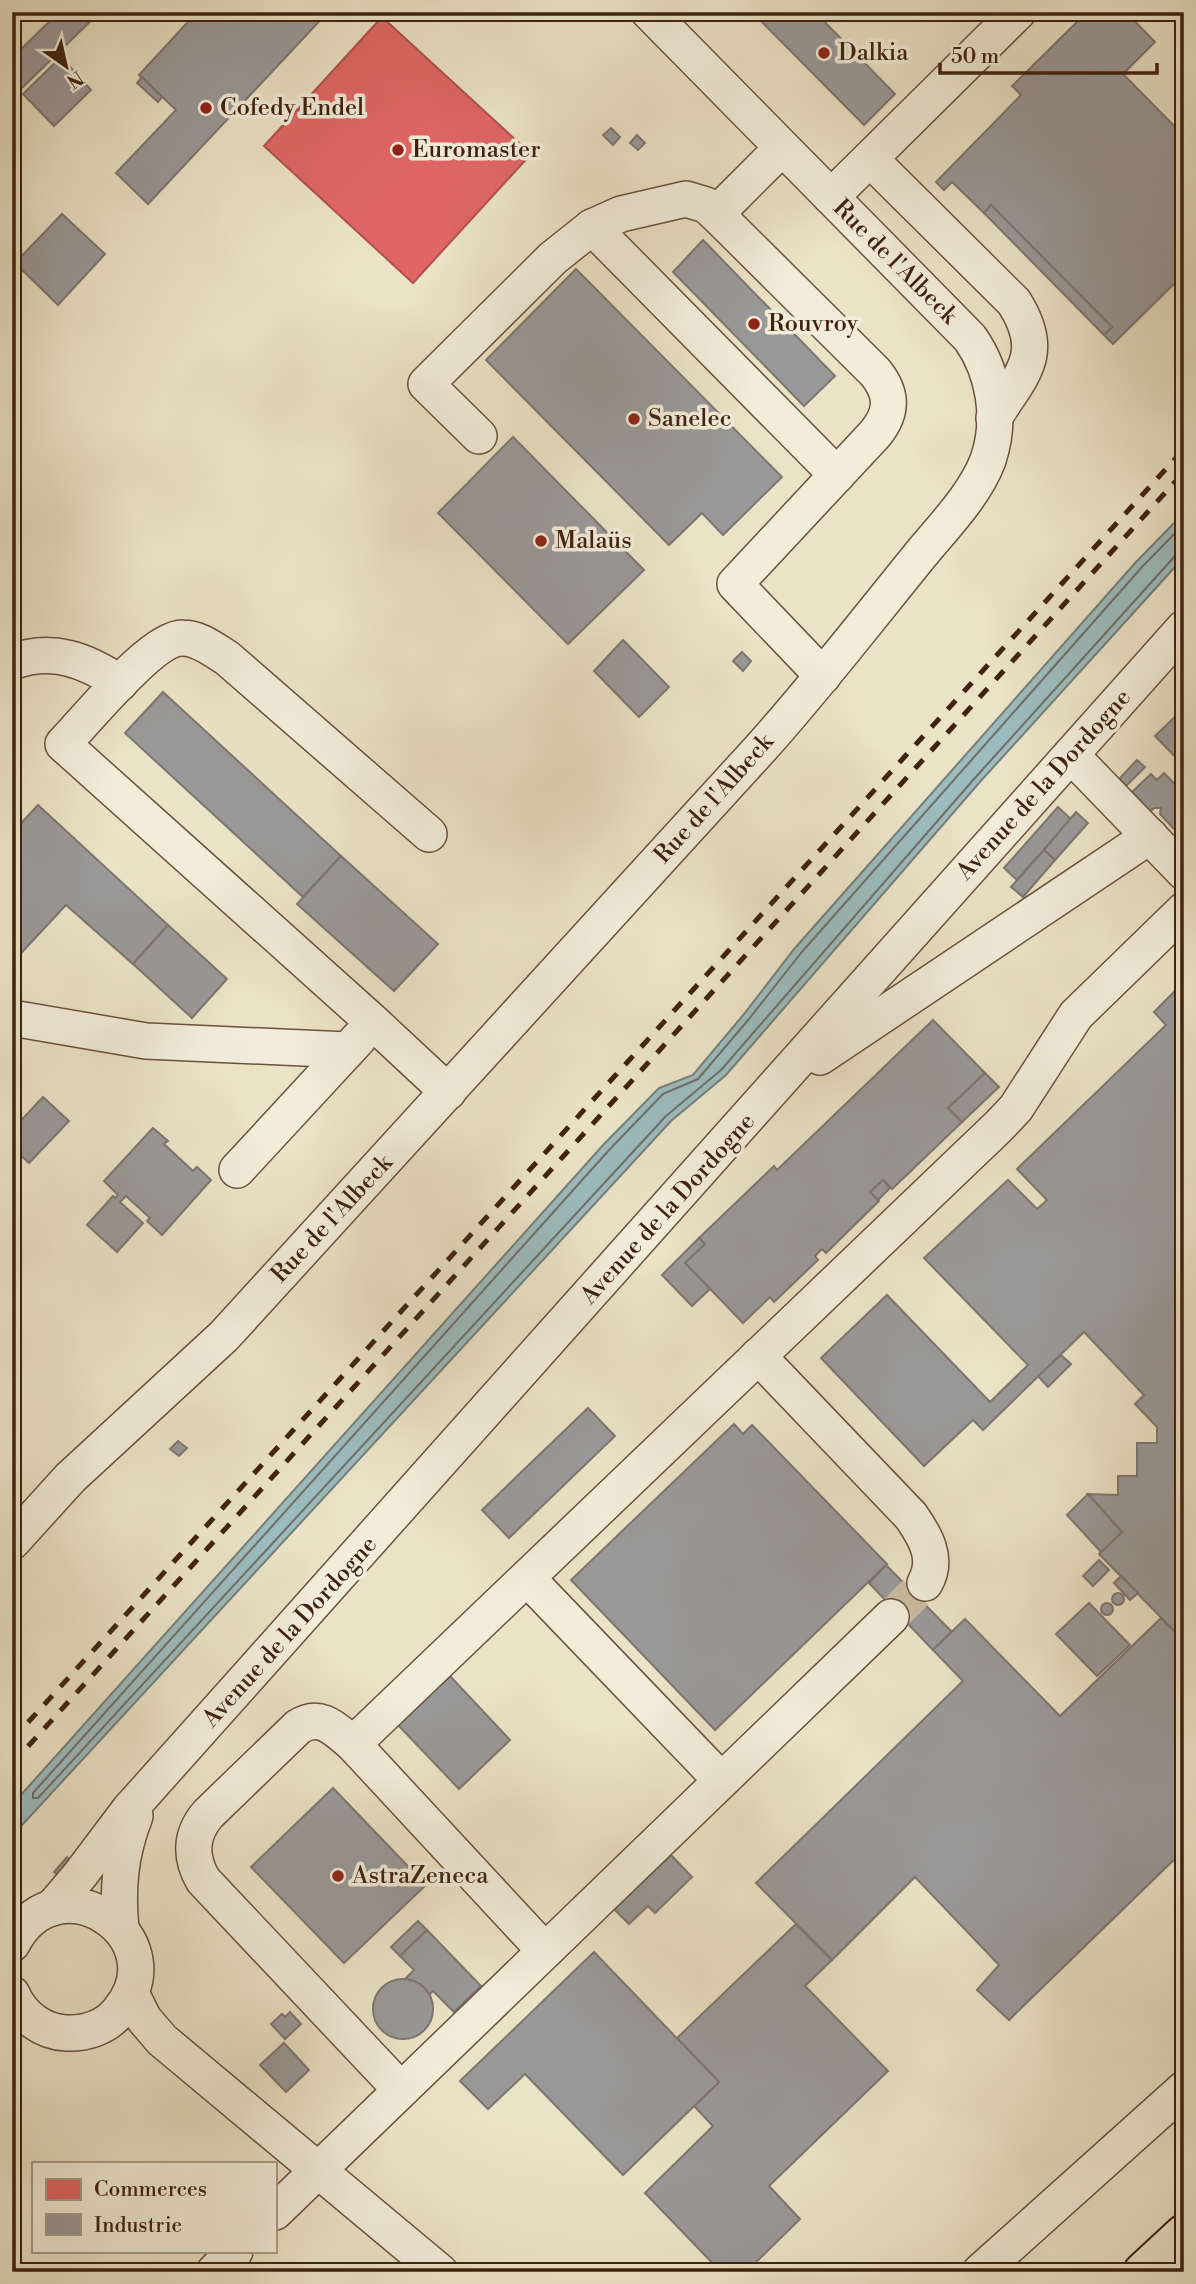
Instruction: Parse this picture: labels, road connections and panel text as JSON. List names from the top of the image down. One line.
{"streets":{"street":["Rue de l'Albeck","Avenue de la Dordogne"]},"places":["Dalkia","Cofedy Endel","Euromaster","Rouvroy","Sanelec","Malaüs","AstraZeneca"],"legend":["Commerces","Industrie"],"scale_bar":"50 m","north":"bottom right"}
